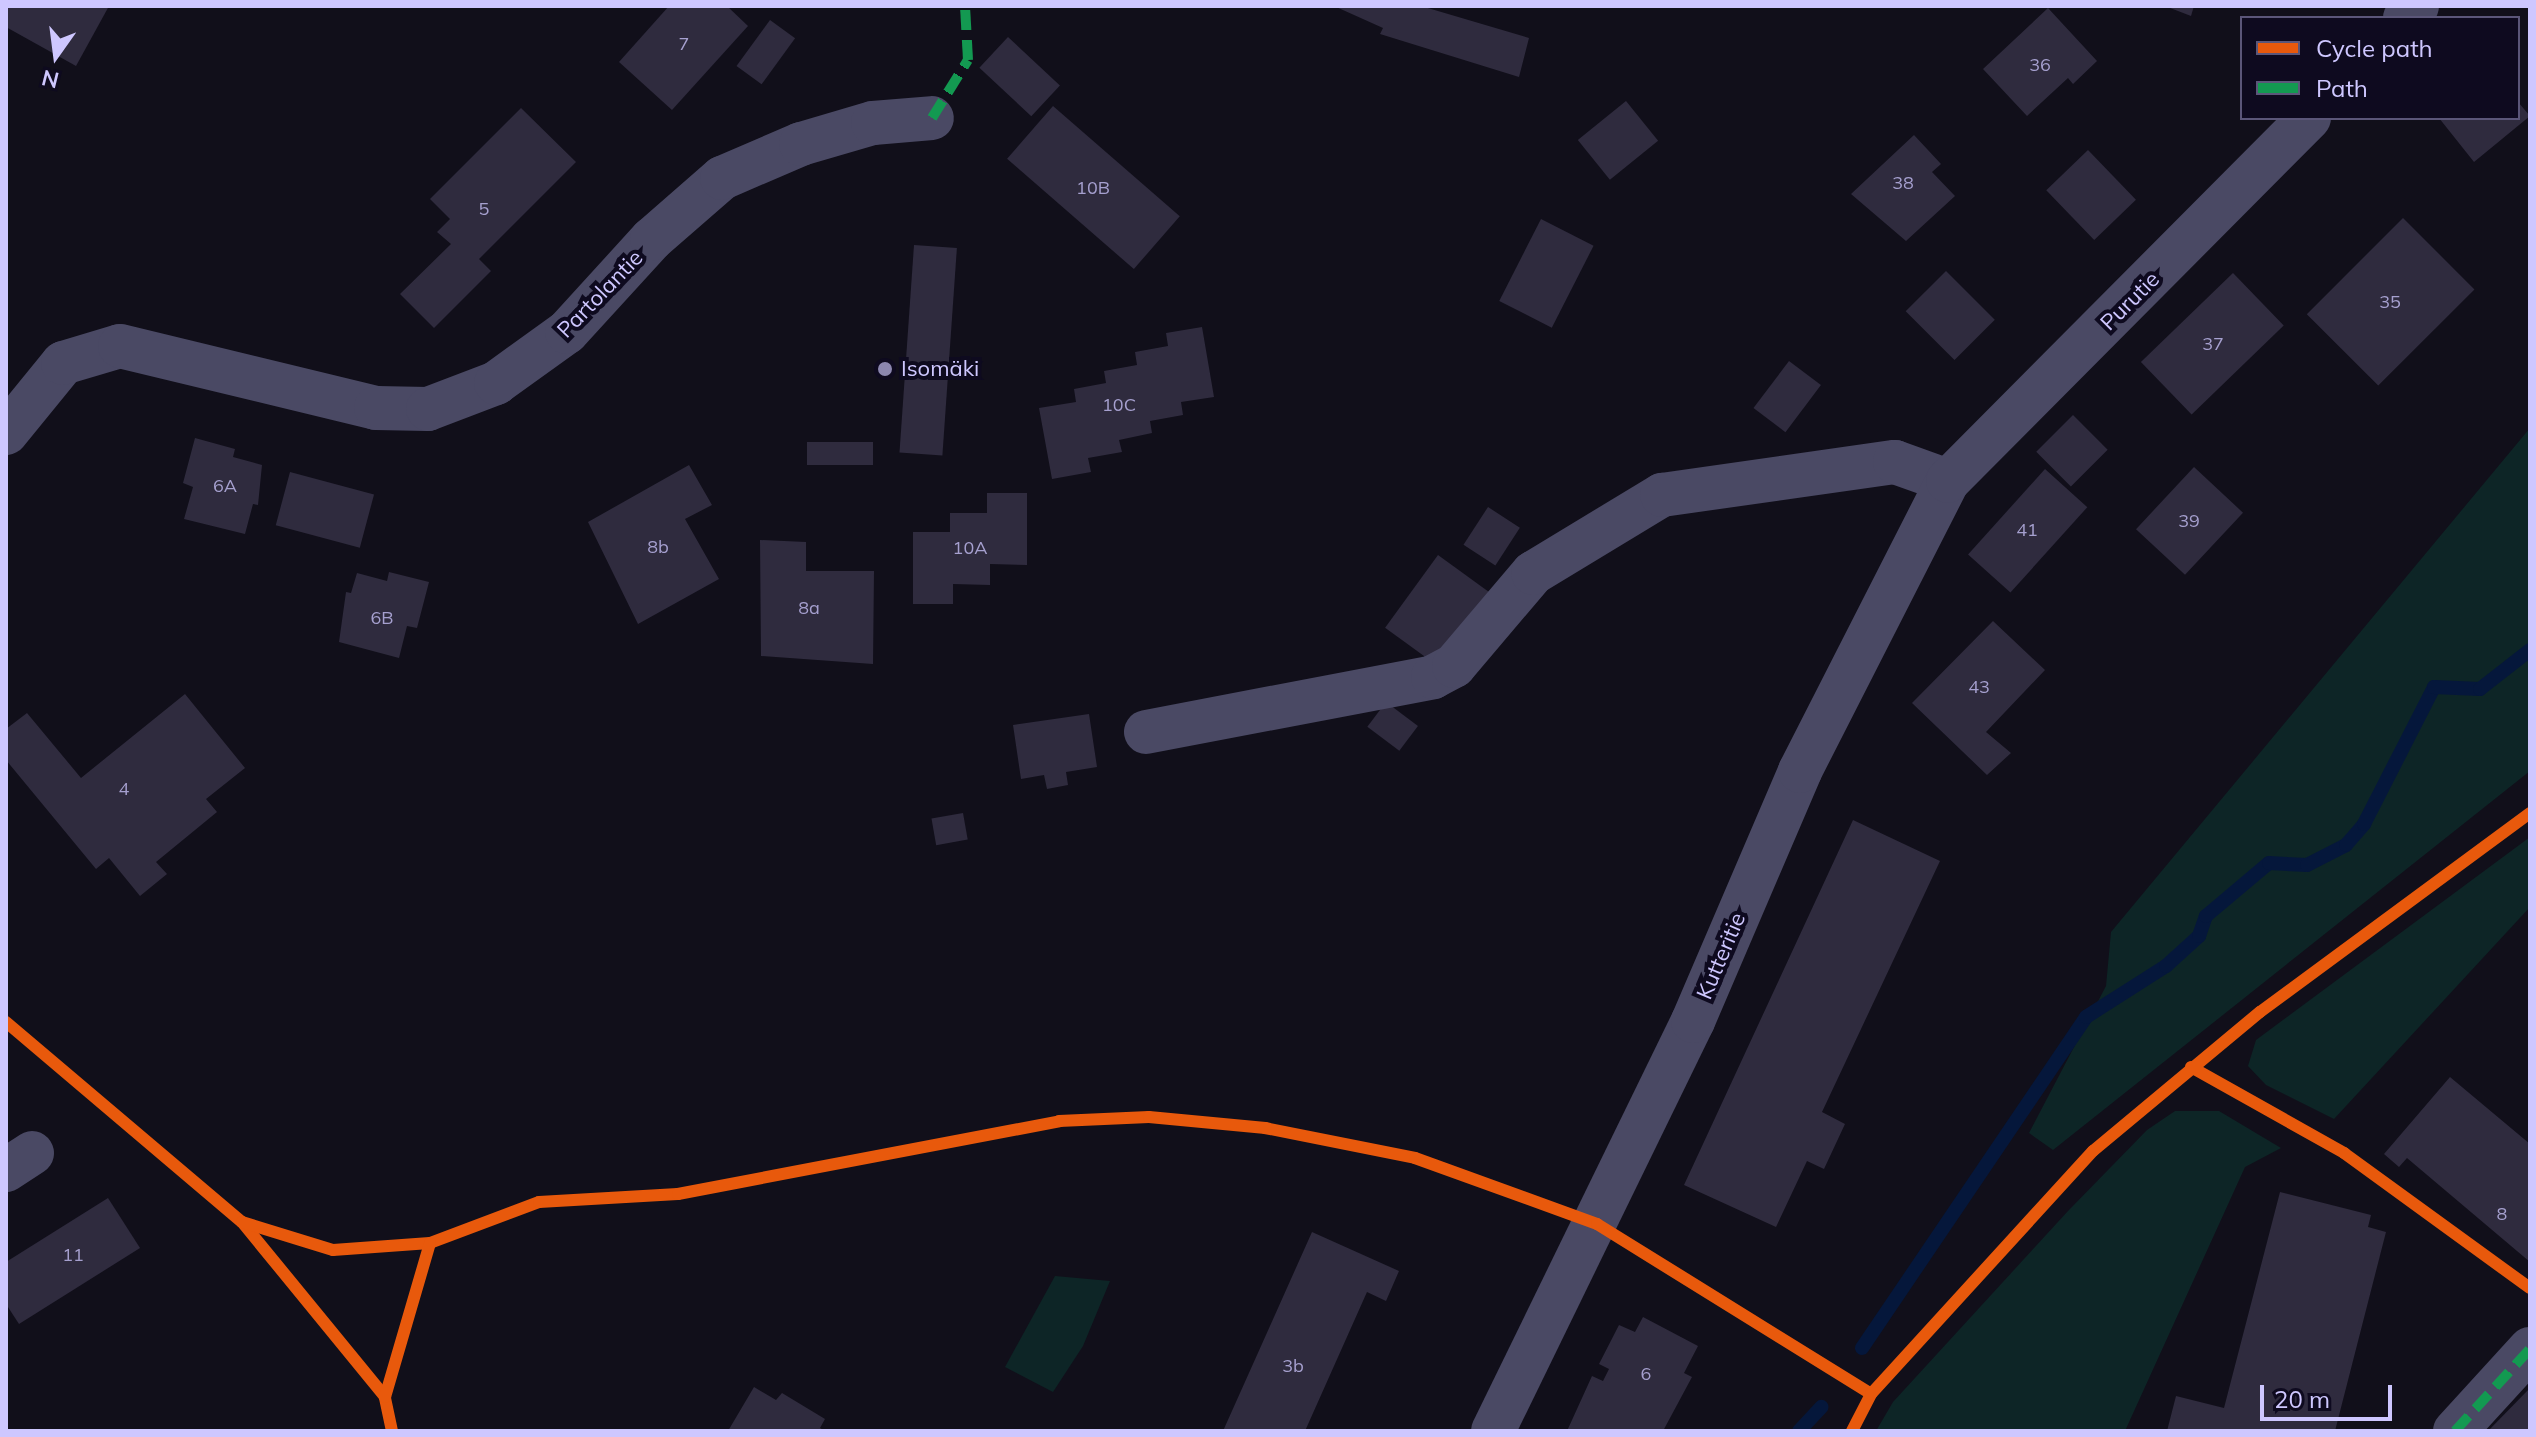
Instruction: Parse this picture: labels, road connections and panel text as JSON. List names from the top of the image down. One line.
{"streets":{"street":["Partolantie","Purutie","Kutteritie"]},"crossings":[["Purutie","Kutteritie"]],"places":["Isomäki"],"house_numbers":["7","36","38","10B","5","35","37","10C","6A","39","41","8b","10A","8a","6B","43","4","8","11","3b","6"],"legend":["Cycle path","Path"],"scale_bar":"20 m","north":"bottom"}
